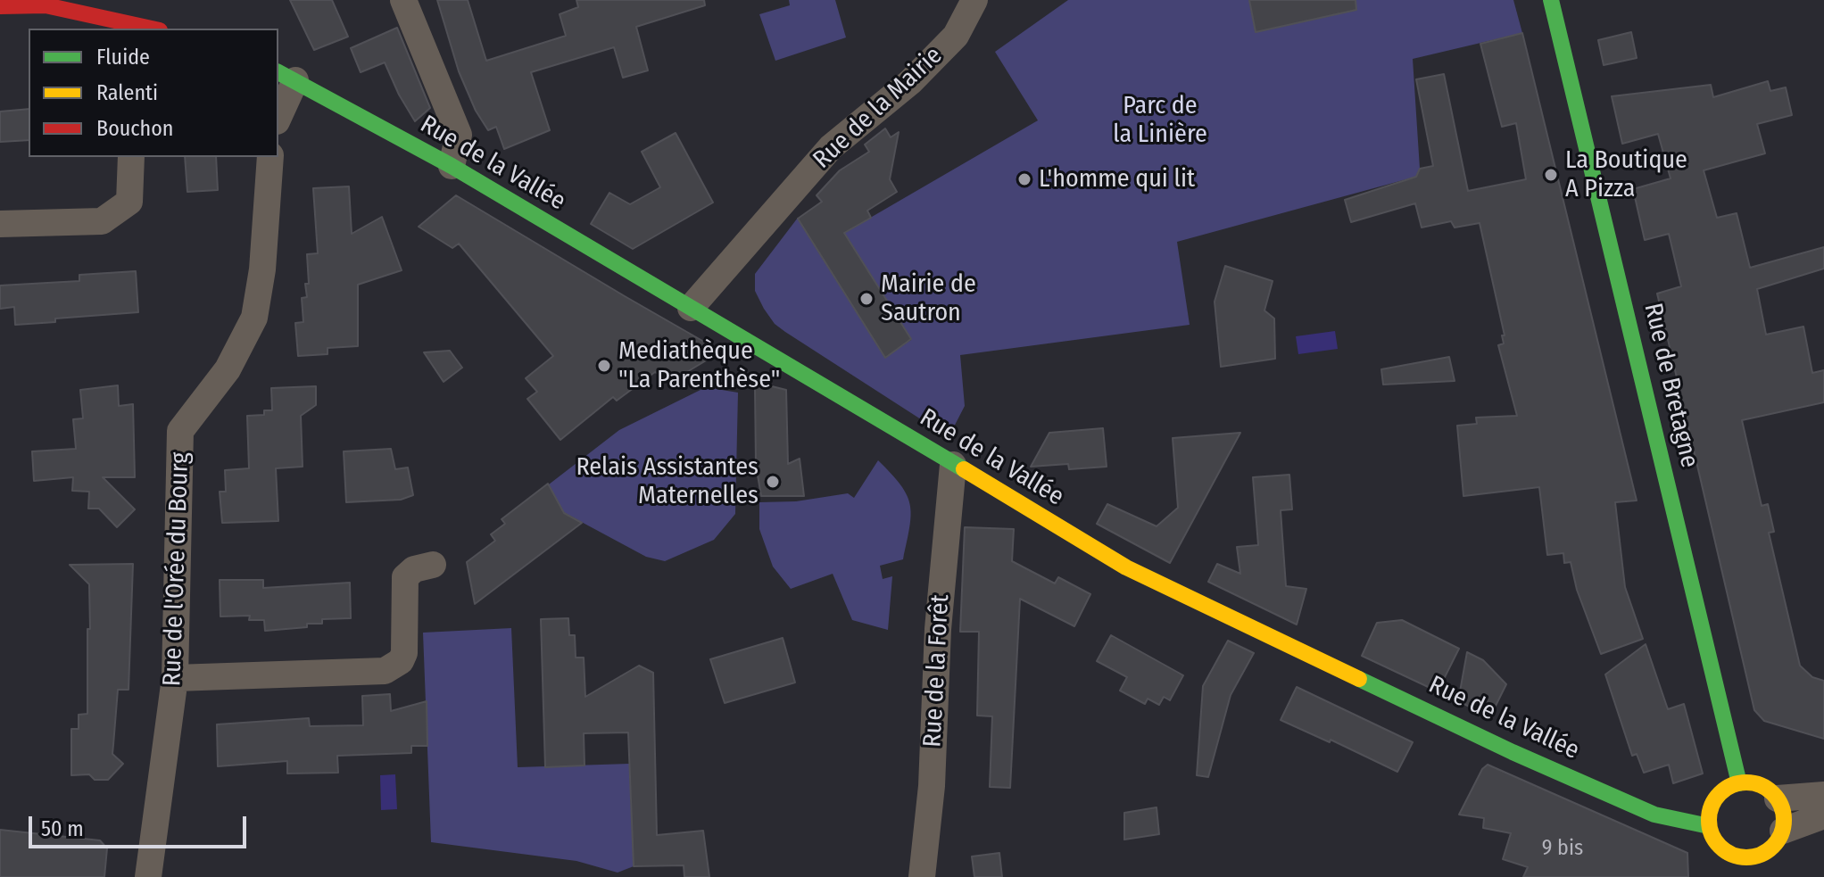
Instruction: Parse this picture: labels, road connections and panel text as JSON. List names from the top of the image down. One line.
{"streets":{"street":["Rue de la Mairie","Rue de la Vallée","Rue de Bretagne","Rue de l'Orée du Bourg","Rue de la Forêt"]},"crossings":[["Rue de la Mairie","Rue de la Vallée"],["Rue de la Vallée","Rue de Bretagne"],["Rue de la Vallée","Rue de la Forêt"]],"parks":["Parc de la Linière"],"places":["La Boutique A Pizza","L'homme qui lit","Mairie de Sautron","Mediathèque \"La Parenthèse\"","Relais Assistantes Maternelles"],"house_numbers":["9 bis"],"legend":["Fluide","Ralenti","Bouchon"],"scale_bar":"50 m"}
